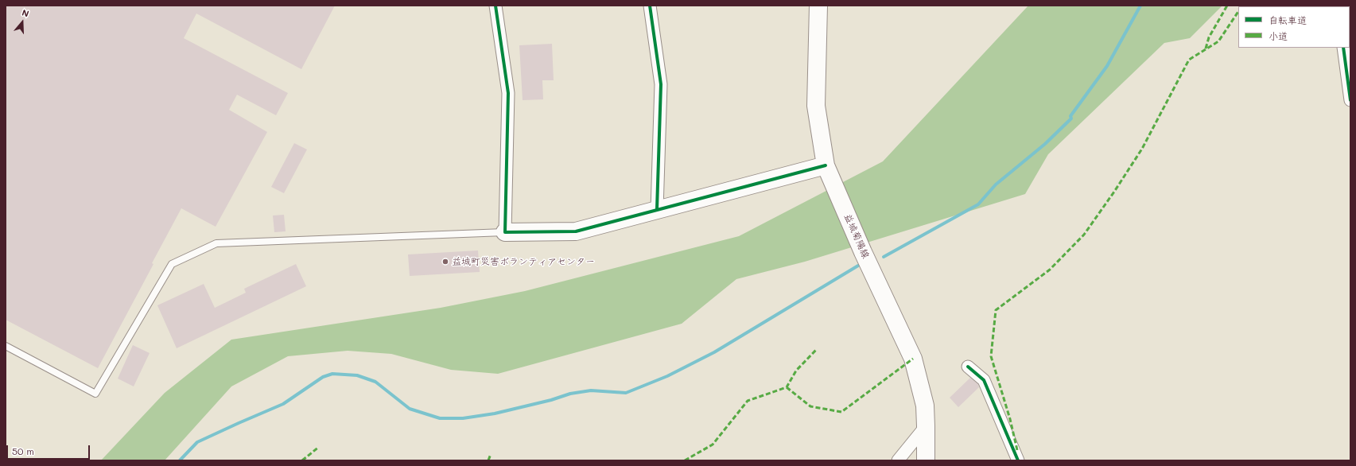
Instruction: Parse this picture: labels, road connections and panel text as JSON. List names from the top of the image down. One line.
{"streets":{"main road":["益城菊陽線"]},"places":["益城町災害ボランティアセンター"],"legend":["自転車道","小道"],"scale_bar":"50 m","north":"top"}
